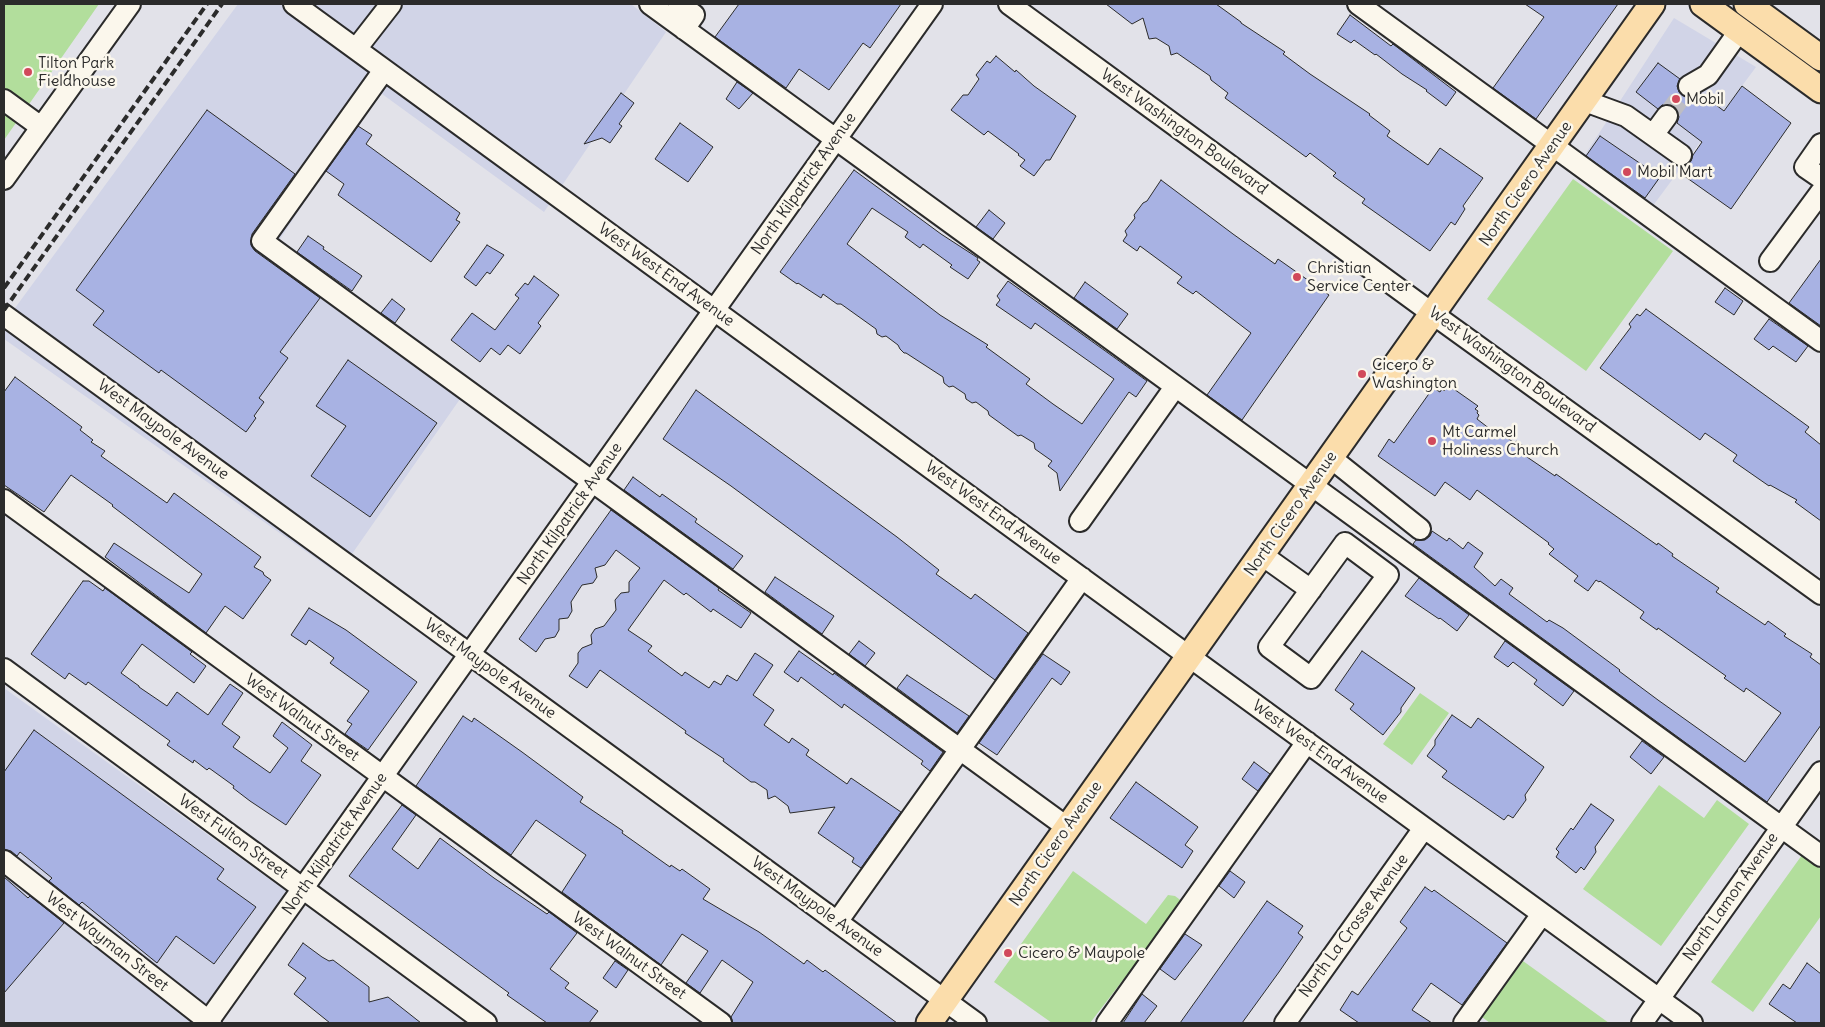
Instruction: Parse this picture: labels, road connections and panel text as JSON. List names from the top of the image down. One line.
{"streets":{"main road":["North Cicero Avenue"],"street":["West Washington Boulevard","North Kilpatrick Avenue","West West End Avenue","West Maypole Avenue","West Walnut Street","West Fulton Street","North Lamon Avenue","North La Crosse Avenue","West Wayman Street"]},"crossings":[["West Washington Boulevard","North Cicero Avenue"],["North Kilpatrick Avenue","West West End Avenue"],["North Kilpatrick Avenue","West Maypole Avenue"],["North Kilpatrick Avenue","West Walnut Street"],["North Kilpatrick Avenue","West Fulton Street"],["North Kilpatrick Avenue","West Wayman Street"],["North Cicero Avenue","West West End Avenue"],["North Cicero Avenue","West Maypole Avenue"],["West West End Avenue","North Lamon Avenue"],["West West End Avenue","North La Crosse Avenue"]],"places":["Tilton Park Fieldhouse","Mobil","Mobil Mart","Christian Service Center","Cicero & Washington","Mt Carmel Holiness Church","Cicero & Maypole"]}
